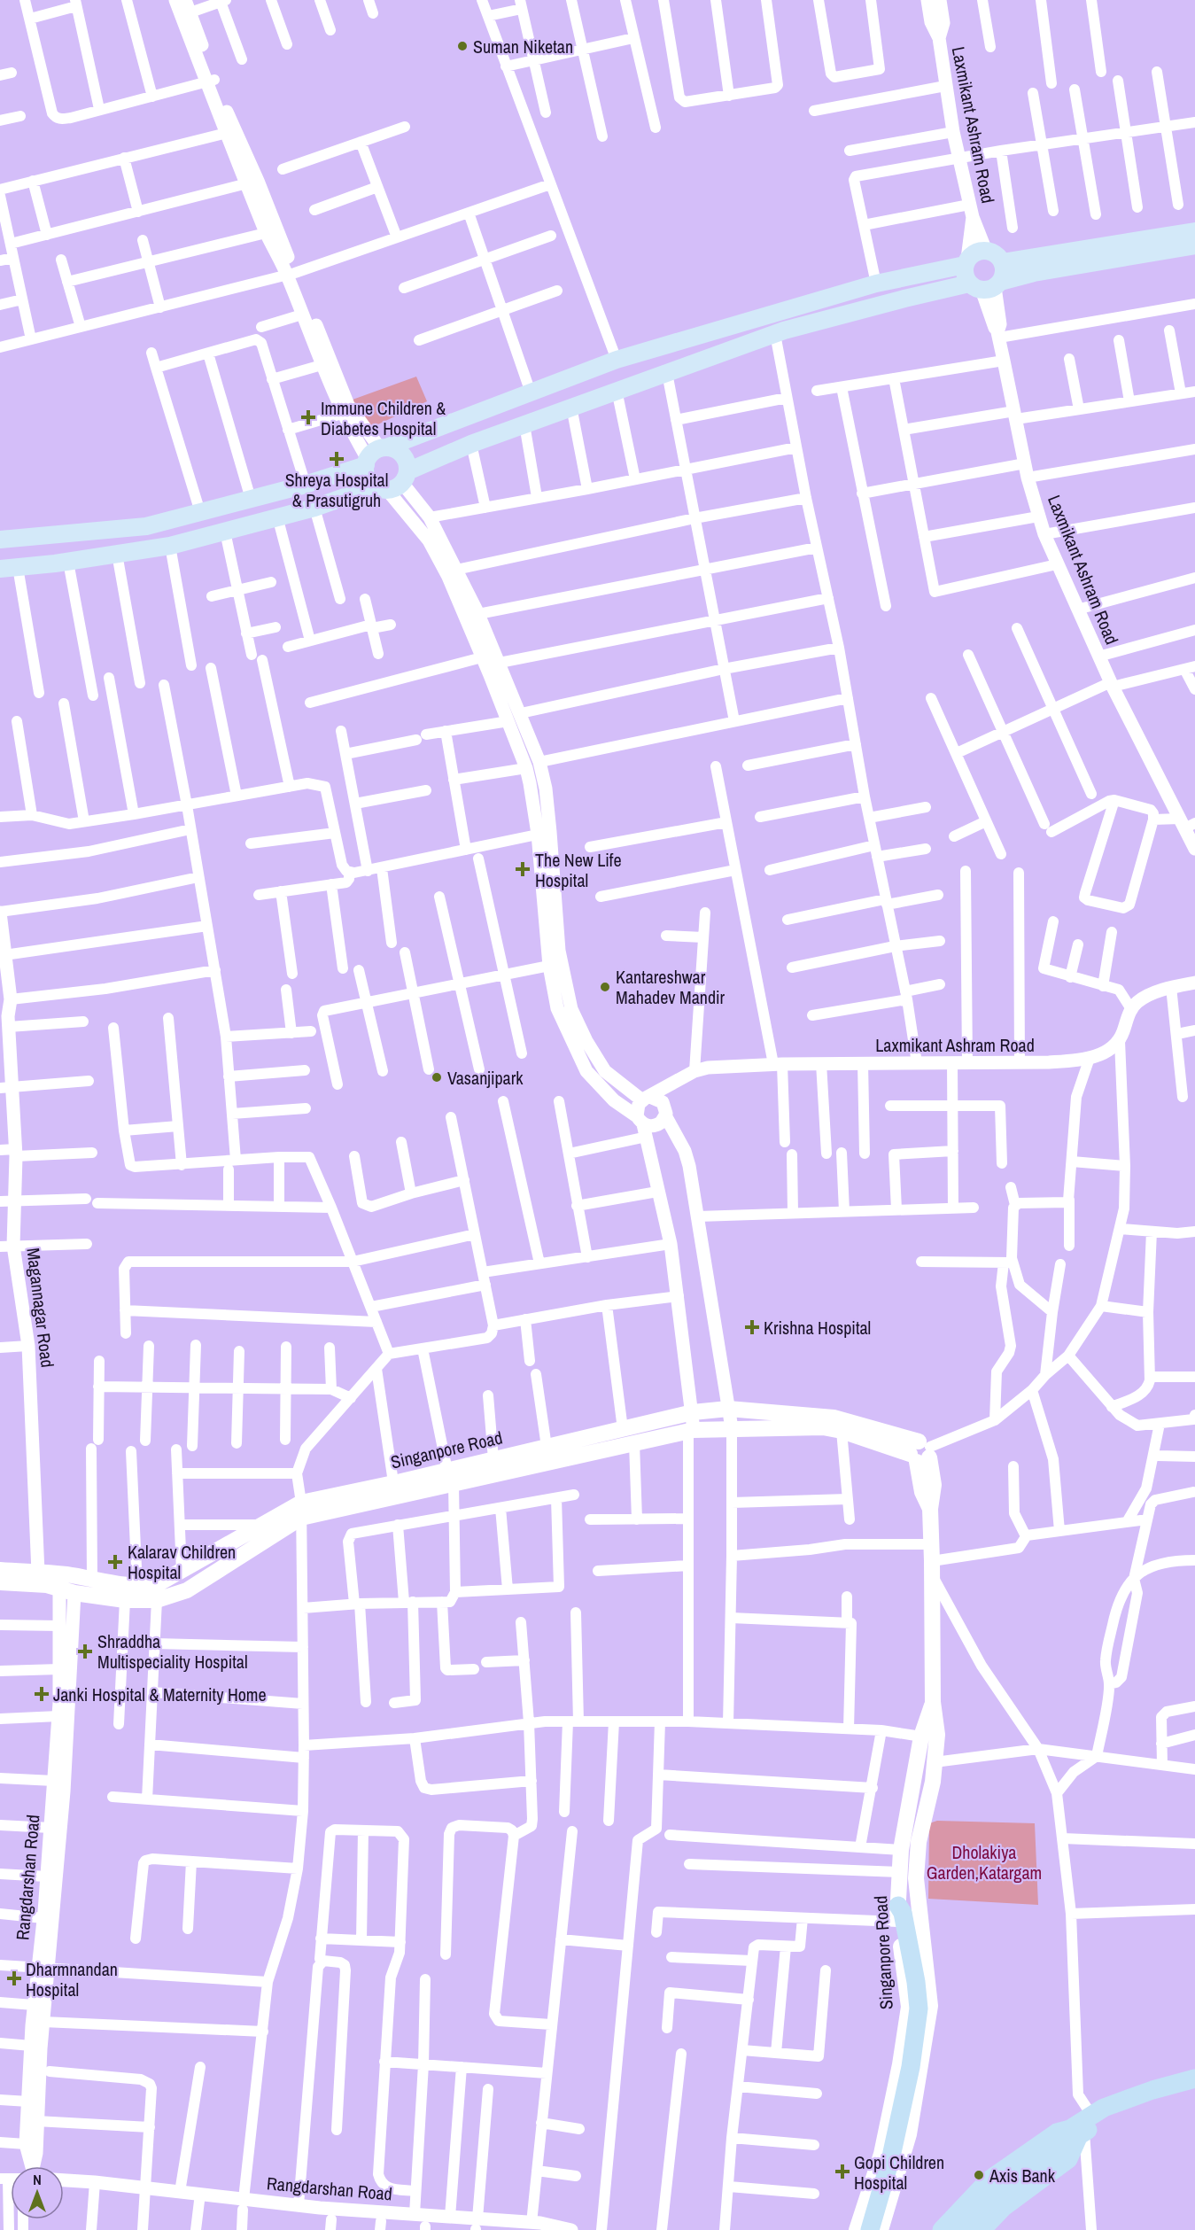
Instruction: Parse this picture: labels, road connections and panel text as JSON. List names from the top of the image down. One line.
{"streets":{"main road":["Singanpore Road"],"street":["Laxmikant Ashram Road","Magannagar Road","Rangdarshan Road"]},"crossings":[["Magannagar Road","Singanpore Road"],["Singanpore Road","Rangdarshan Road"]],"parks":["Dholakiya Garden,Katargam"],"places":{"other":["Suman Niketan","Kantareshwar Mahadev Mandir","Vasanjipark","Axis Bank"],"health":["Immune Children & Diabetes Hospital","Shreya Hospital & Prasutigruh","The New Life Hospital","Krishna Hospital","Kalarav Children Hospital","Shraddha Multispeciality Hospital","Janki Hospital & Maternity Home","Dharmnandan Hospital","Gopi Children Hospital"]},"north":"top"}
